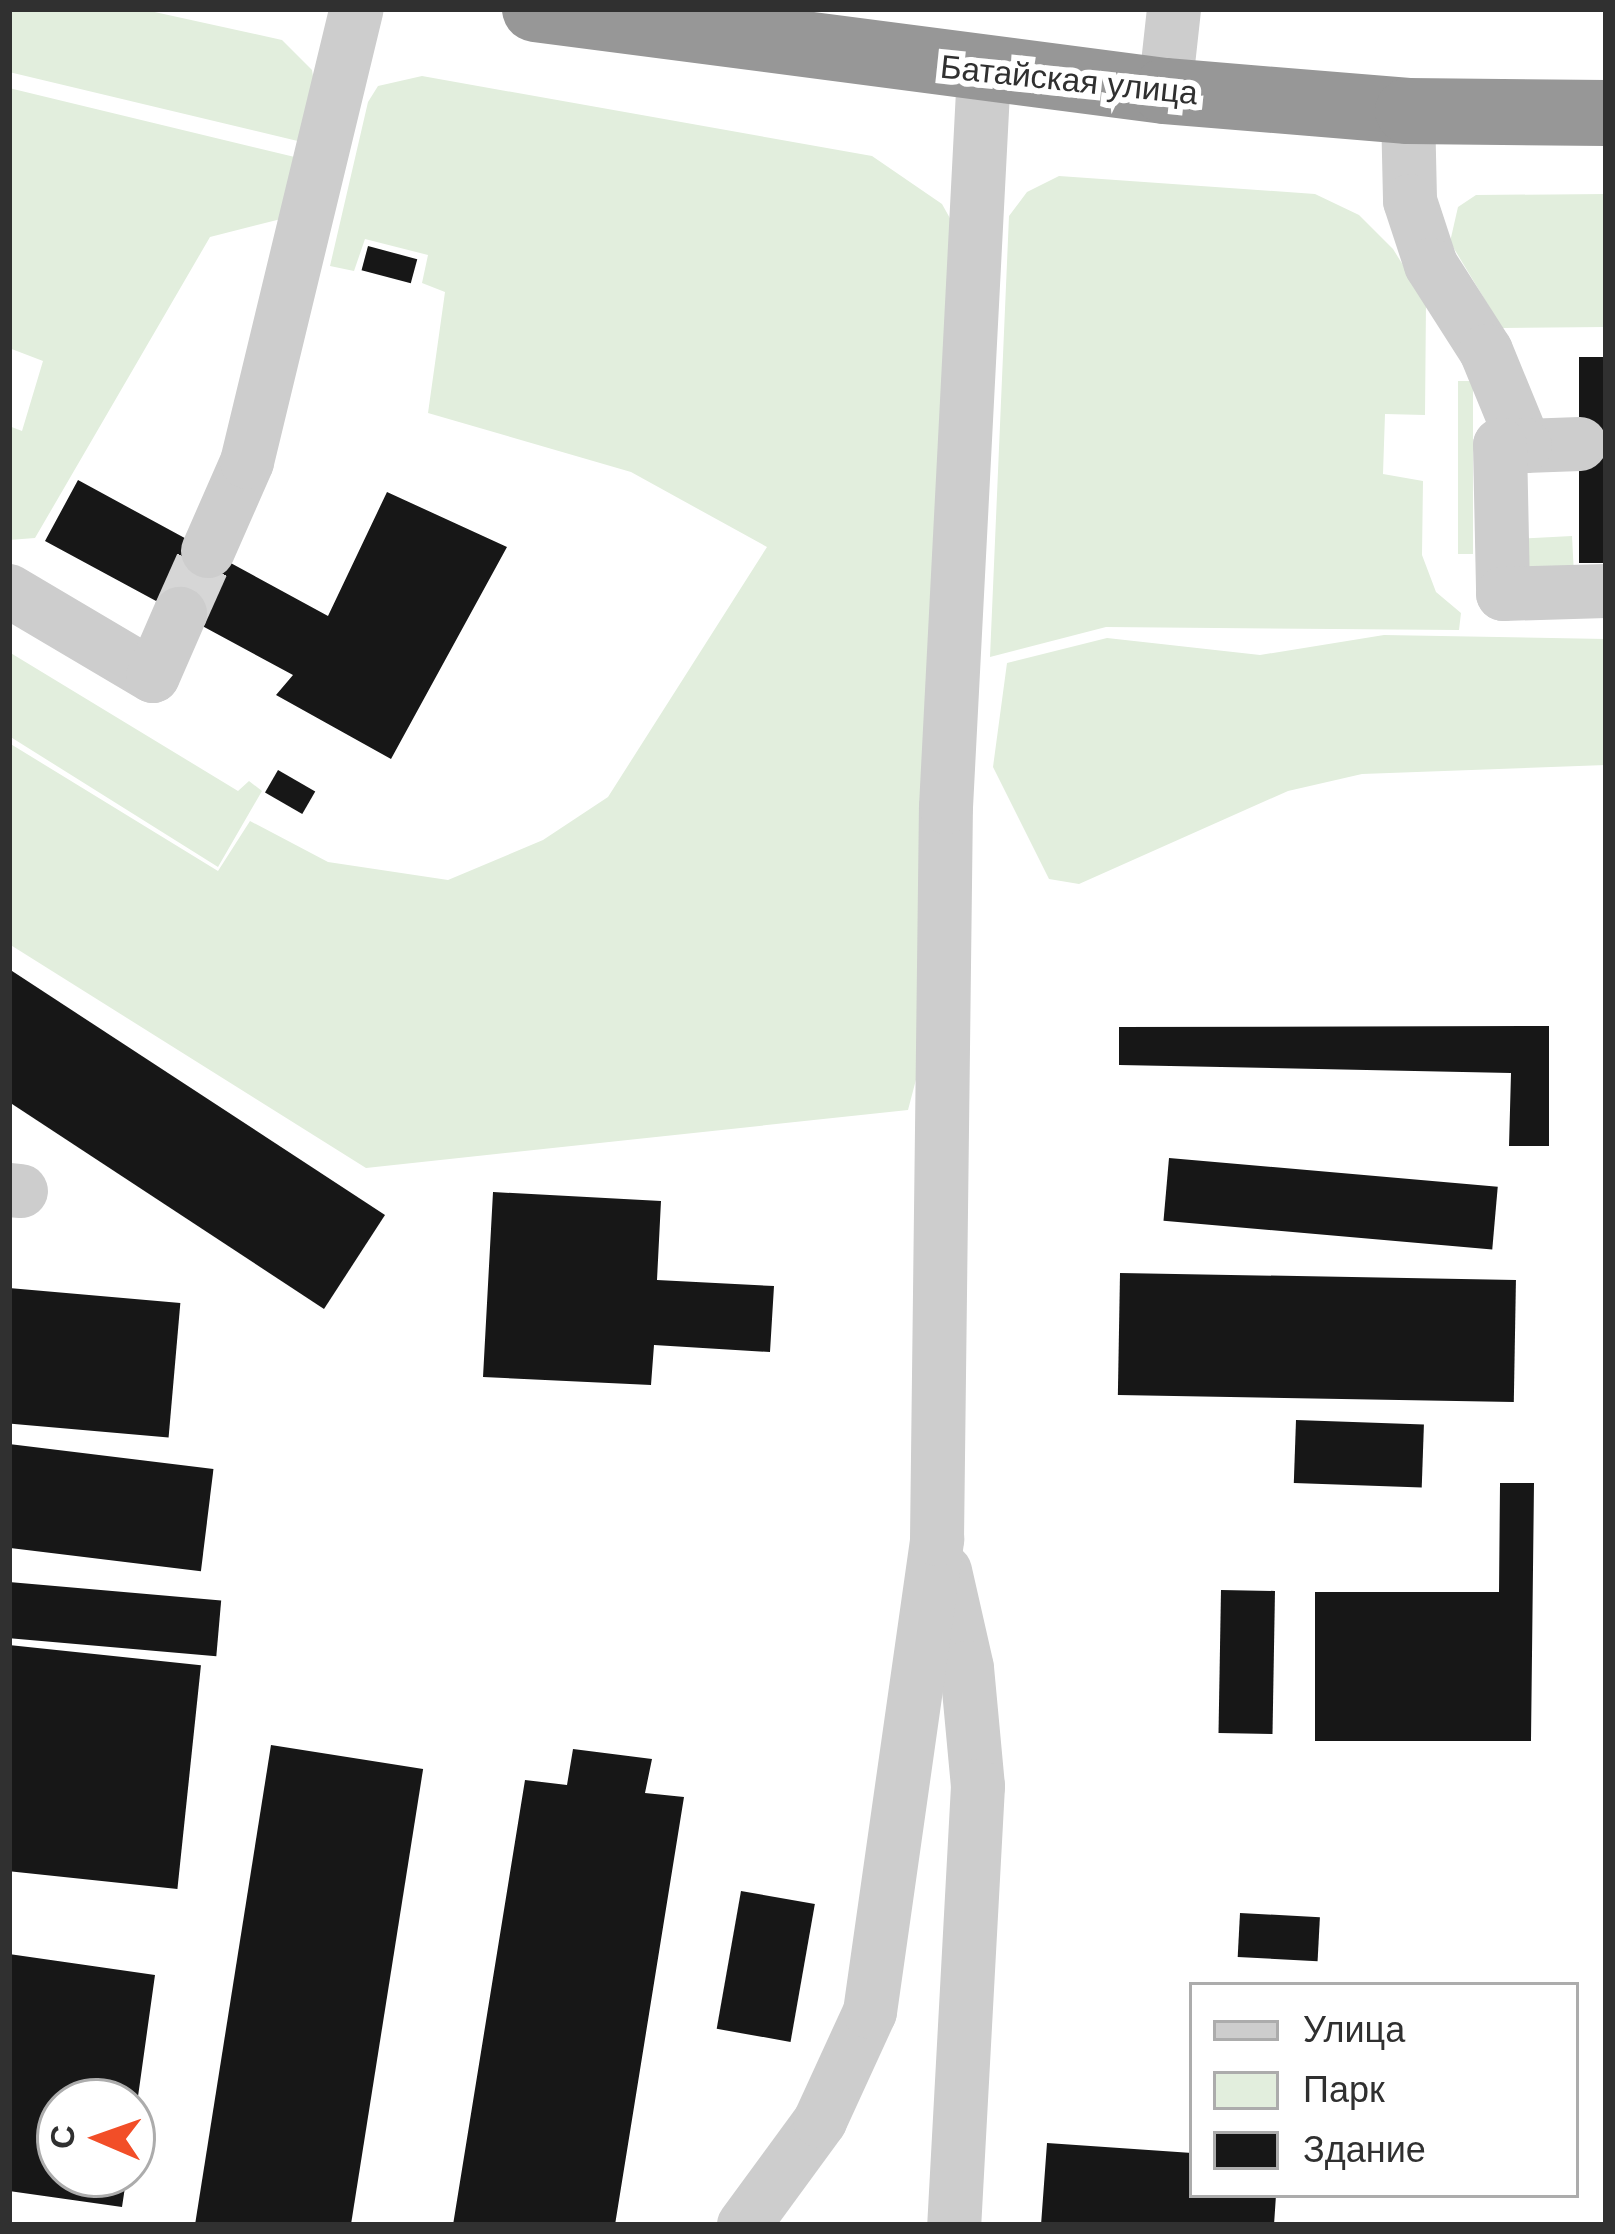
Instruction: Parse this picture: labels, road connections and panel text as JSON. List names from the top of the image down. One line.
{"streets":{"highway":["Батайская улица"]},"legend":["Улица","Парк","Здание"],"north":"left"}
